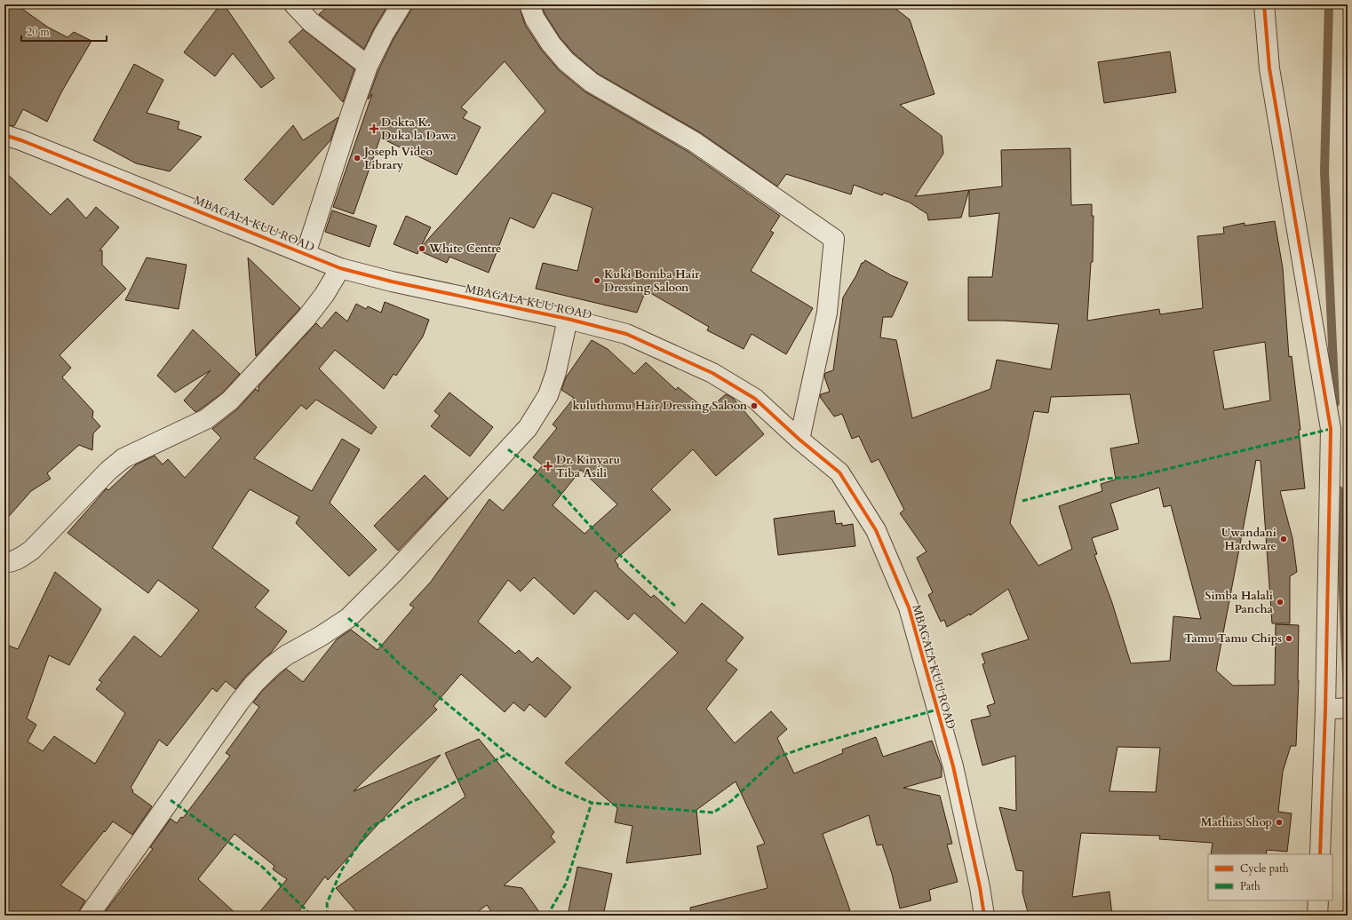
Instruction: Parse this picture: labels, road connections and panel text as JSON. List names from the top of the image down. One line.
{"streets":{"street":["MBAGALA KUU ROAD"]},"places":{"health":["Dokta K. Duka la Dawa","Dr. Kinyaru Tiba Asili"],"other":["Joseph Video Library","White Centre","Kuki Bomba Hair Dressing Saloon","kuluthumu Hair Dressing Saloon","Uwandani Hardware","Simba Halali Pancha","Tamu Tamu Chips","Mathias Shop"]},"legend":["Cycle path","Path"],"scale_bar":"20 m"}
